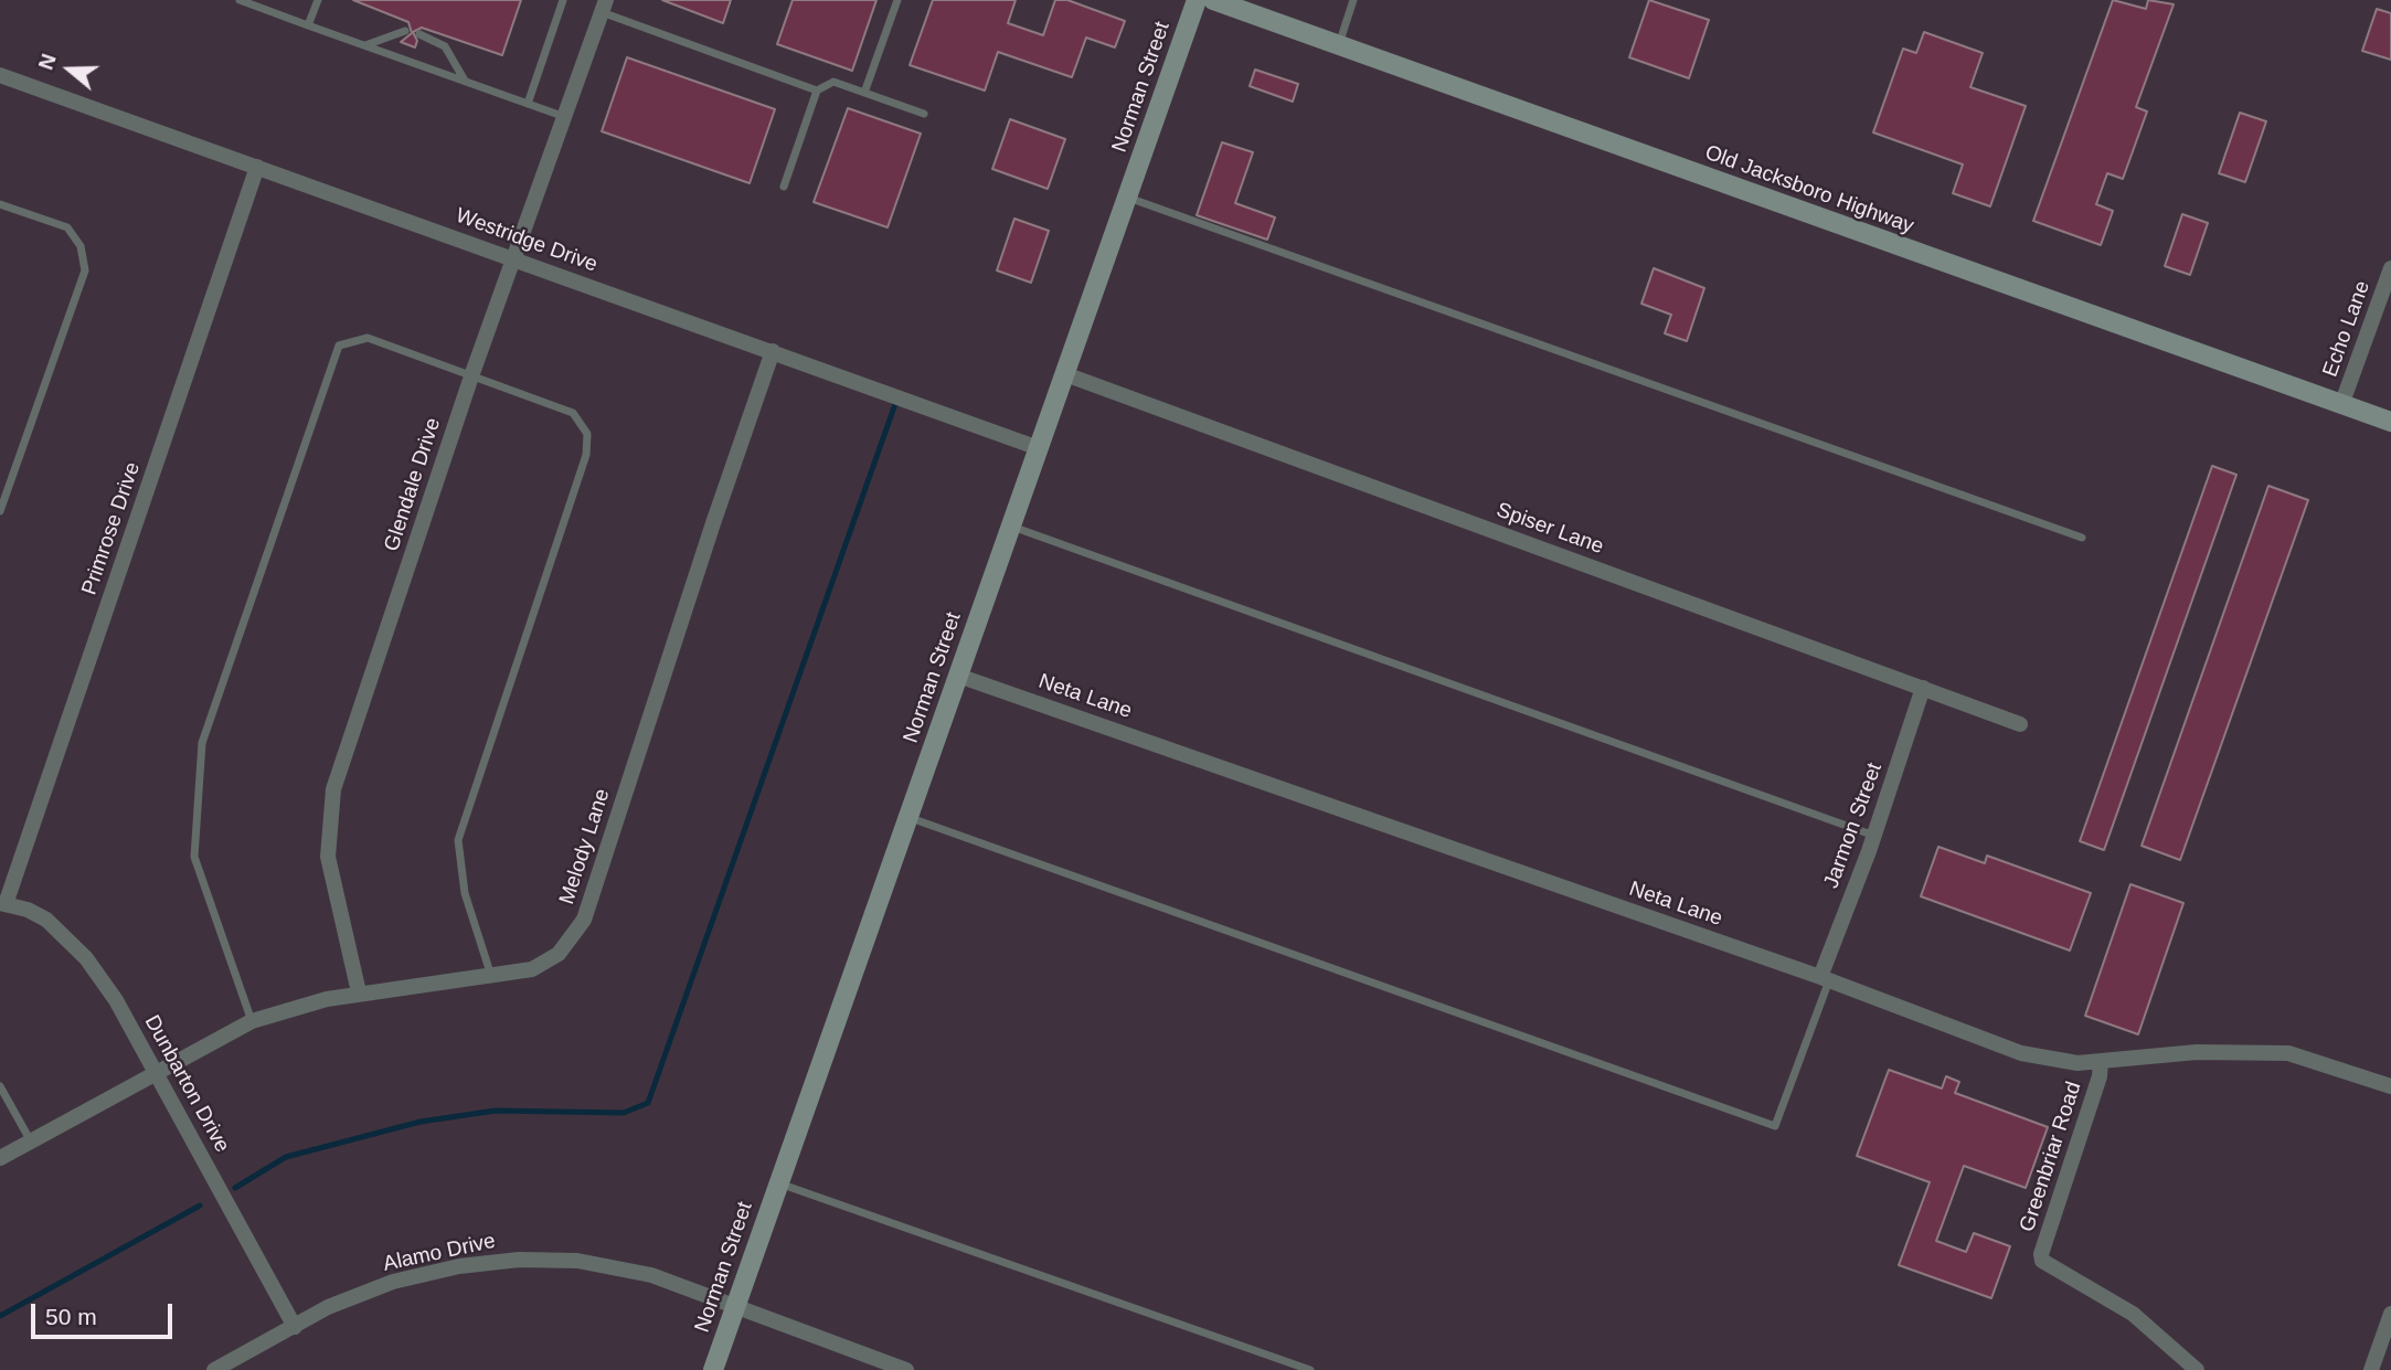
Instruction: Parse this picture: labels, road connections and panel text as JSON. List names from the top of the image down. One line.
{"streets":{"street":["Norman Street","Old Jacksboro Highway","Westridge Drive","Echo Lane","Glendale Drive","Primrose Drive","Spiser Lane","Neta Lane","Jarmon Street","Melody Lane","Dunbarton Drive","Greenbriar Road","Alamo Drive"]},"crossings":[["Norman Street","Westridge Drive"],["Norman Street","Spiser Lane"],["Norman Street","Neta Lane"],["Norman Street","Alamo Drive"],["Old Jacksboro Highway","Echo Lane"],["Westridge Drive","Glendale Drive"],["Westridge Drive","Primrose Drive"],["Westridge Drive","Melody Lane"],["Glendale Drive","Melody Lane"],["Primrose Drive","Dunbarton Drive"],["Spiser Lane","Jarmon Street"],["Neta Lane","Jarmon Street"],["Neta Lane","Greenbriar Road"],["Melody Lane","Dunbarton Drive"],["Dunbarton Drive","Alamo Drive"]],"scale_bar":"50 m","north":"left"}
